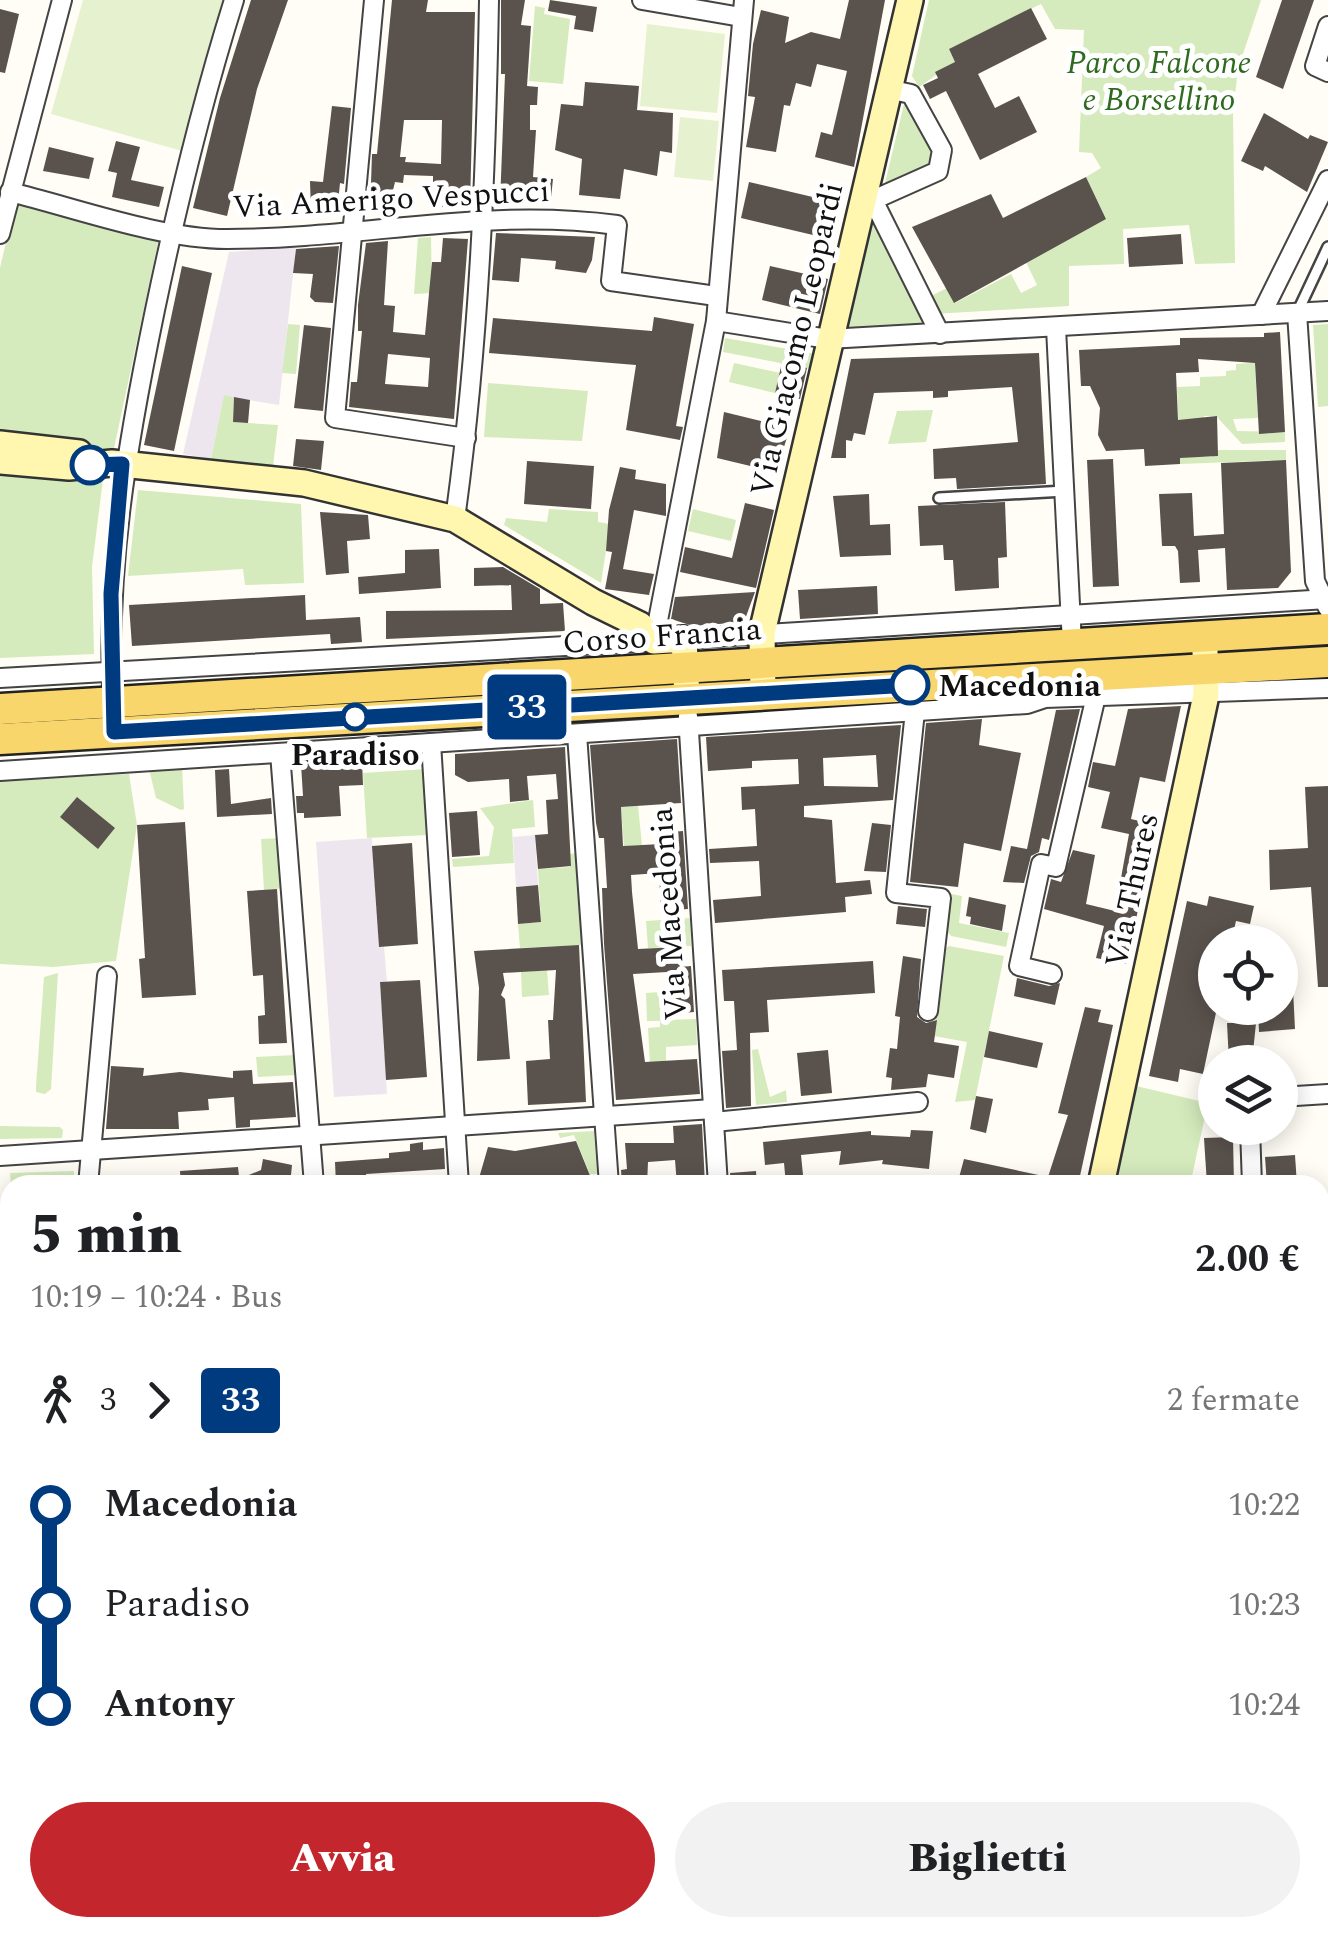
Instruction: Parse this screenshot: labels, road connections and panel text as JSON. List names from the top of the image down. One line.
{"streets":{"main road":["Corso Francia"],"street":["Via Amerigo Vespucci","Via Giacomo Leopardi","Via Thures","Via Macedonia"]},"crossings":[["Via Giacomo Leopardi","Corso Francia"],["Corso Francia","Via Thures"],["Corso Francia","Via Macedonia"]],"parks":["Parco Falcone e Borsellino"],"places":["Macedonia","Paradiso"],"lines":["bus line 33"],"page":{"on_map":"33","heading":["5 min","10:19 – 10:24 · Bus","2.00 €"],"legs":["3","33","2 fermate"],"list":[{"name":"Macedonia","value":"10:22"},{"name":"Paradiso","value":"10:23"},{"name":"Antony","value":"10:24"}],"buttons":["Avvia","Biglietti"]}}
